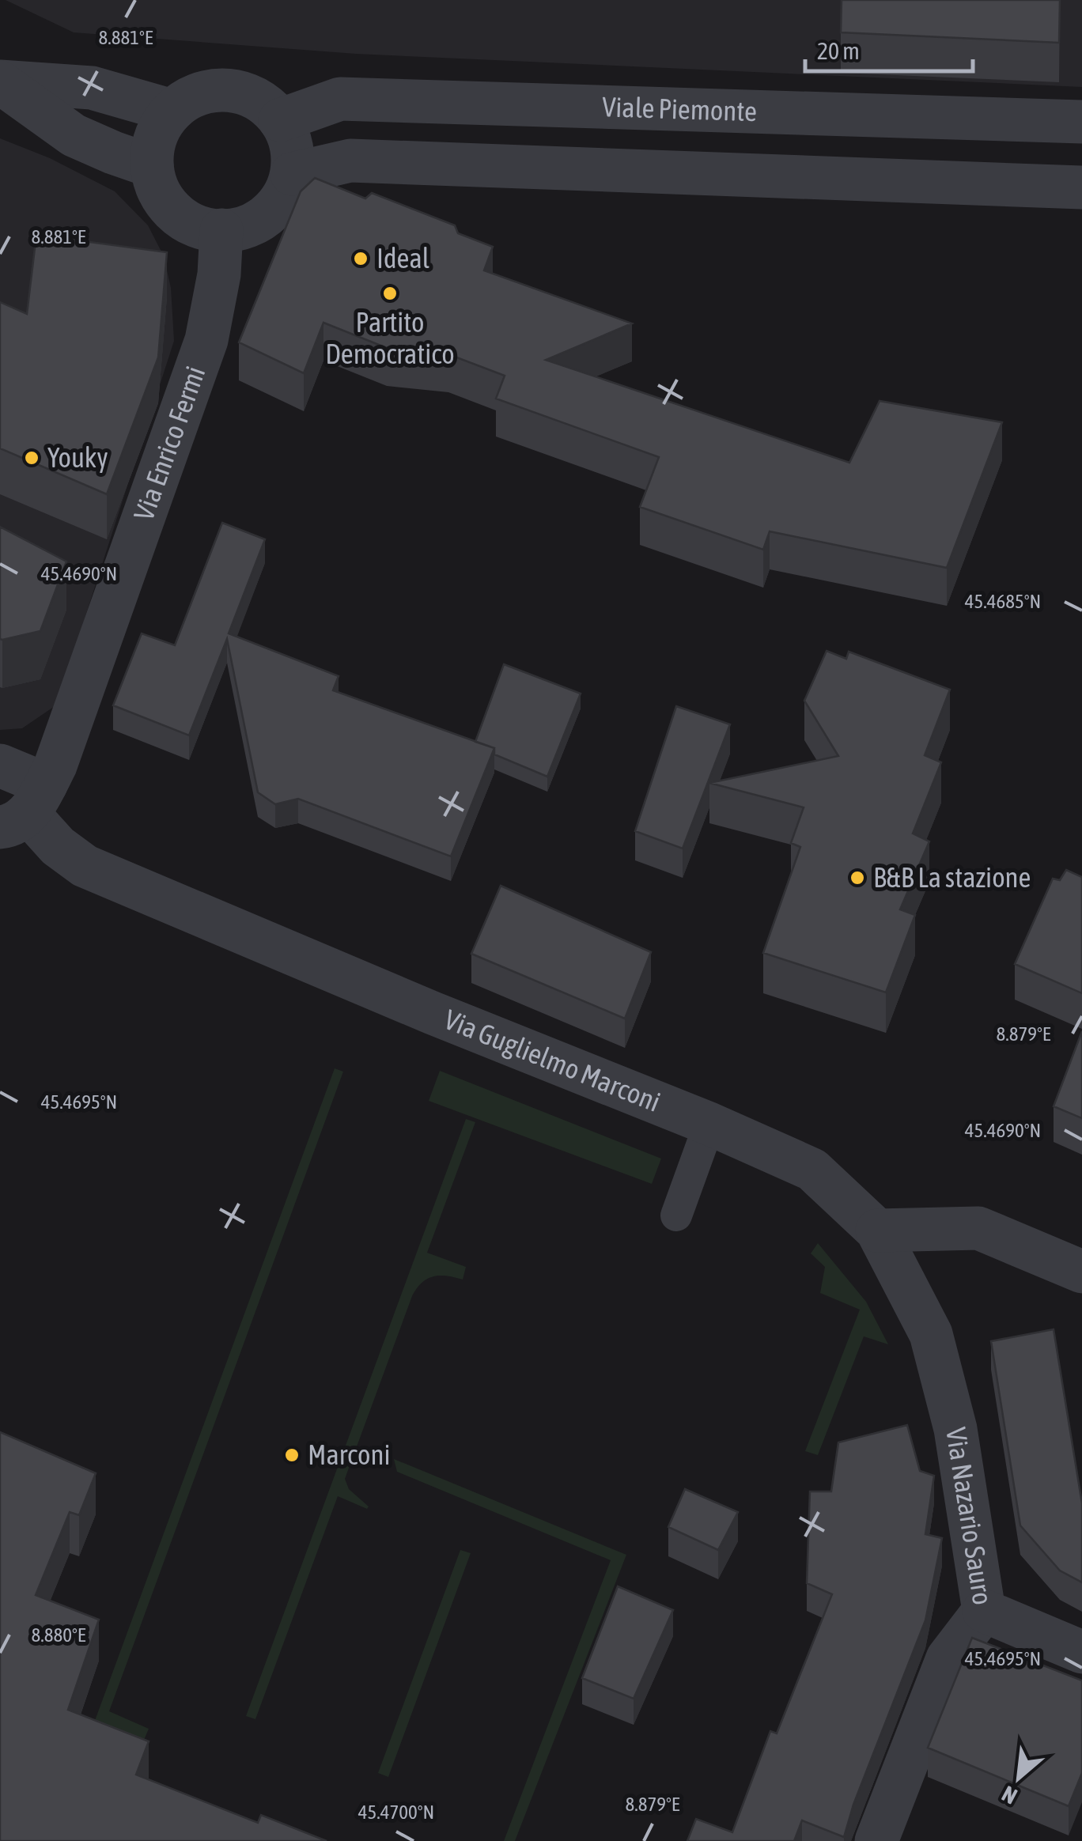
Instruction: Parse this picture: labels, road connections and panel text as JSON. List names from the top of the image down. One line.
{"streets":{"street":["Viale Piemonte","Via Enrico Fermi","Via Guglielmo Marconi","Via Nazario Sauro"]},"crossings":[["Viale Piemonte","Via Enrico Fermi"],["Via Enrico Fermi","Via Guglielmo Marconi"],["Via Guglielmo Marconi","Via Nazario Sauro"]],"places":["Ideal","Partito Democratico","Youky","B&B La stazione","Marconi"],"scale_bar":"20 m","north":"bottom left","coordinates":["8.881°E","45.4690°N","45.4685°N","8.879°E","45.4695°N","8.880°E","45.4700°N"]}
